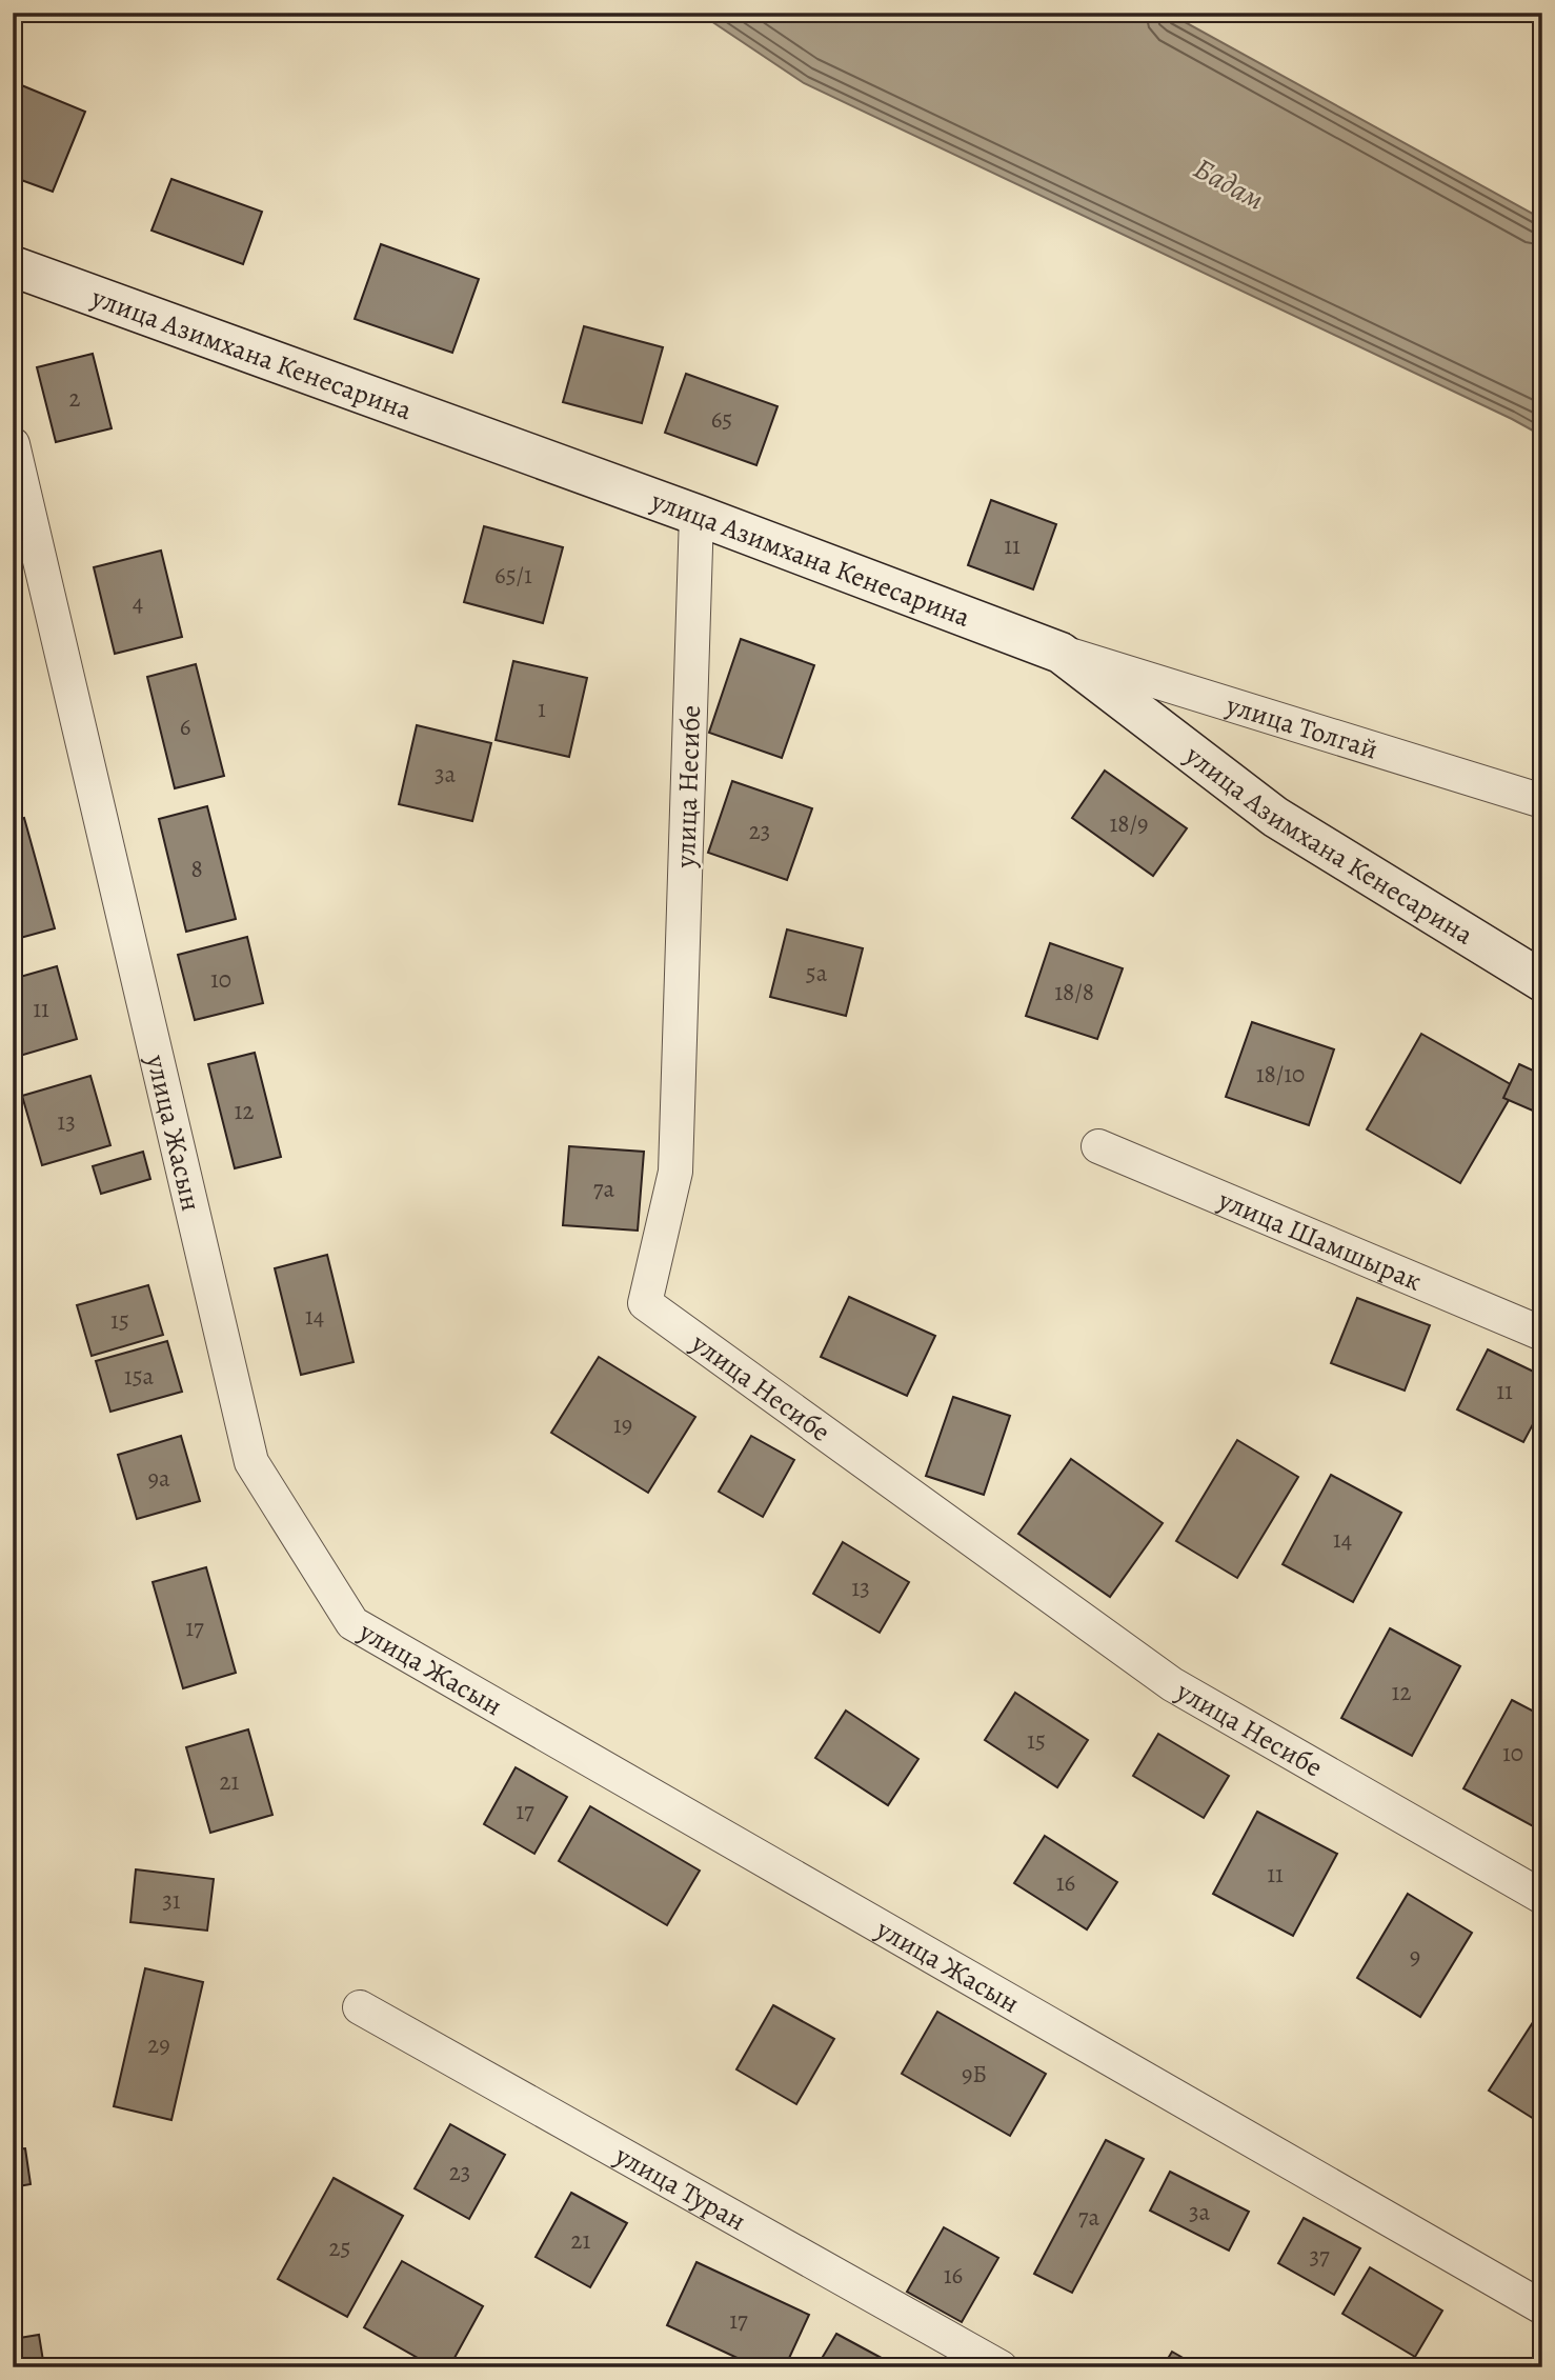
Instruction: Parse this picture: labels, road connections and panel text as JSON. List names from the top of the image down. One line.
{"streets":{"street":["улица Азимхана Кенесарина","улица Толгай","улица Несибе","улица Жасын","улица Шамшырак","улица Туран"]},"crossings":[["улица Азимхана Кенесарина","улица Толгай"],["улица Азимхана Кенесарина","улица Несибе"]],"water":["Бадам"],"house_numbers":["2","65","11","65/1","4","1","6","3а","18/9","23","8","5а","10","18/8","11","18/10","12","13","7а","14","15","15а","11","19","9а","14","13","17","12","15","10","21","17","11","16","31","9","29","9Б","23","3а","7а","21","25","37","16","17"]}
